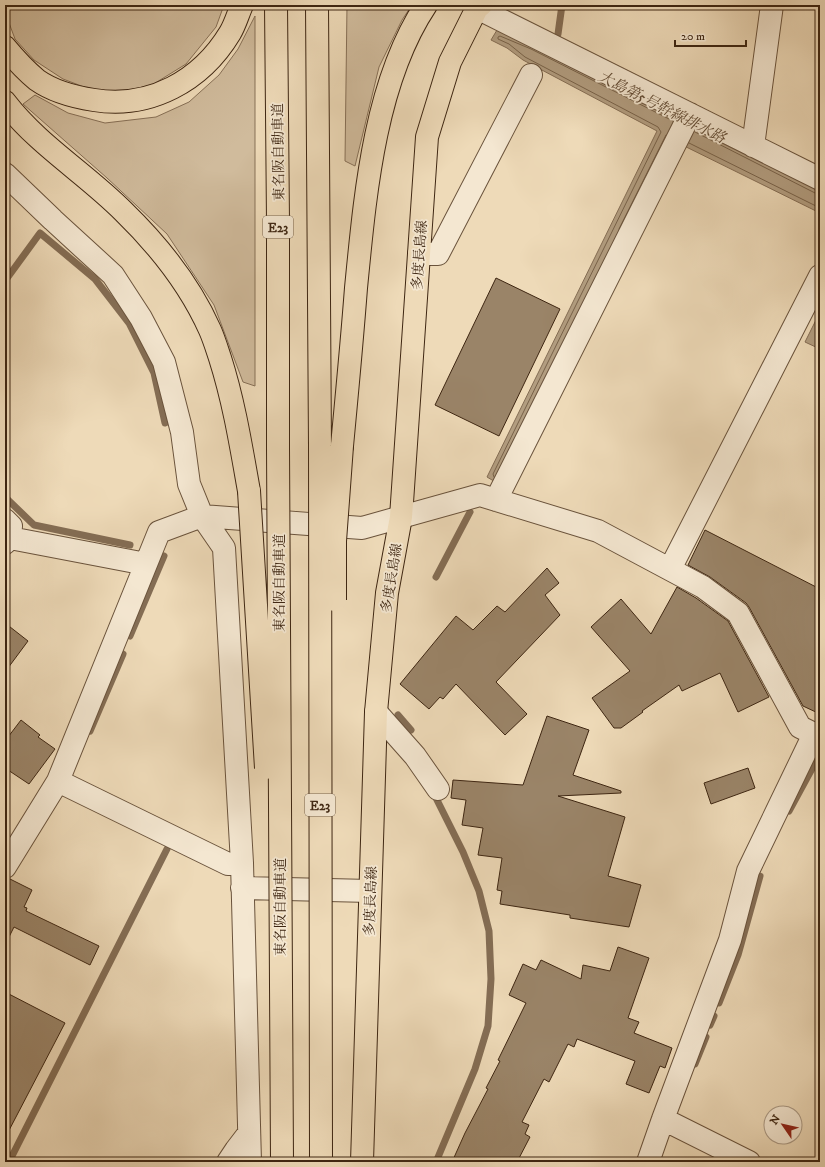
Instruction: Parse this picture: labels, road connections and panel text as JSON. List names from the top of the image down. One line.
{"streets":{"main road":["東名阪自動車道","E23","多度長島線"]},"water":["大島第5号幹線排水路"],"scale_bar":"20 m","north":"top left"}
